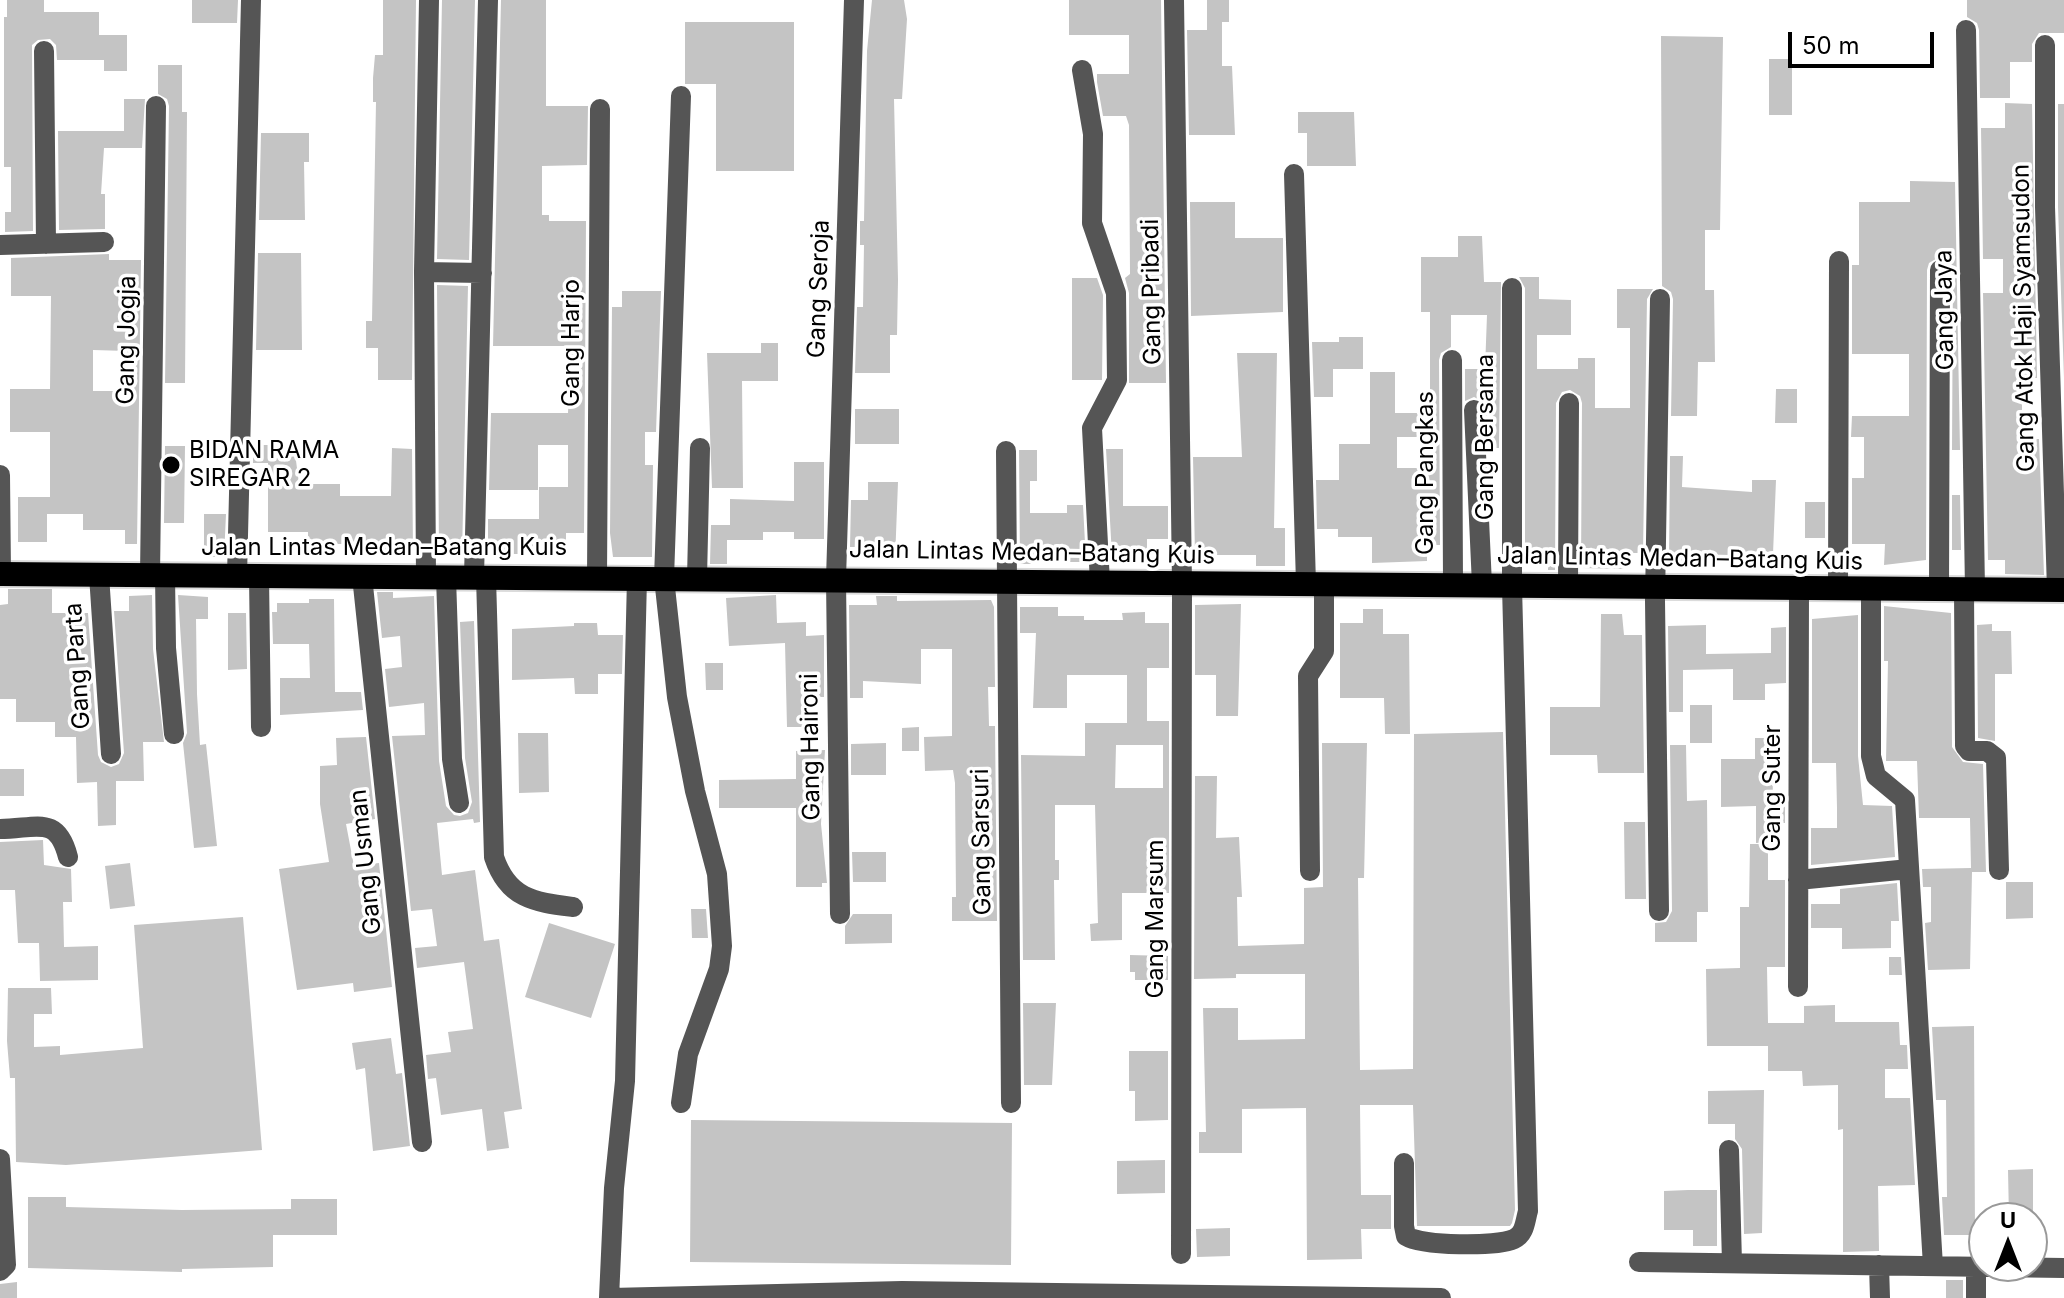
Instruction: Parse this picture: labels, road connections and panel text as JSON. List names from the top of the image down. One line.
{"streets":{"highway":["Jalan Lintas Medan–Batang Kuis"],"street":["Gang Seroja","Gang Pribadi","Gang Jaya","Gang Atok Haji Syamsudon","Gang Jogja","Gang Harjo","Gang Bersama","Gang Pangkas","Gang Parta","Gang Haironi","Gang Suter","Gang Sarsuri","Gang Usman","Gang Marsum"]},"crossings":[["Gang Seroja","Jalan Lintas Medan–Batang Kuis"],["Gang Seroja","Gang Haironi"],["Gang Pribadi","Jalan Lintas Medan–Batang Kuis"],["Gang Pribadi","Gang Marsum"],["Gang Jaya","Jalan Lintas Medan–Batang Kuis"],["Gang Atok Haji Syamsudon","Jalan Lintas Medan–Batang Kuis"],["Gang Jogja","Jalan Lintas Medan–Batang Kuis"],["Gang Harjo","Jalan Lintas Medan–Batang Kuis"],["Gang Bersama","Jalan Lintas Medan–Batang Kuis"],["Gang Pangkas","Jalan Lintas Medan–Batang Kuis"],["Jalan Lintas Medan–Batang Kuis","Gang Parta"],["Jalan Lintas Medan–Batang Kuis","Gang Haironi"],["Jalan Lintas Medan–Batang Kuis","Gang Suter"],["Jalan Lintas Medan–Batang Kuis","Gang Sarsuri"],["Jalan Lintas Medan–Batang Kuis","Gang Usman"],["Jalan Lintas Medan–Batang Kuis","Gang Marsum"]],"places":["BIDAN RAMA SIREGAR 2"],"scale_bar":"50 m","north":"top"}
